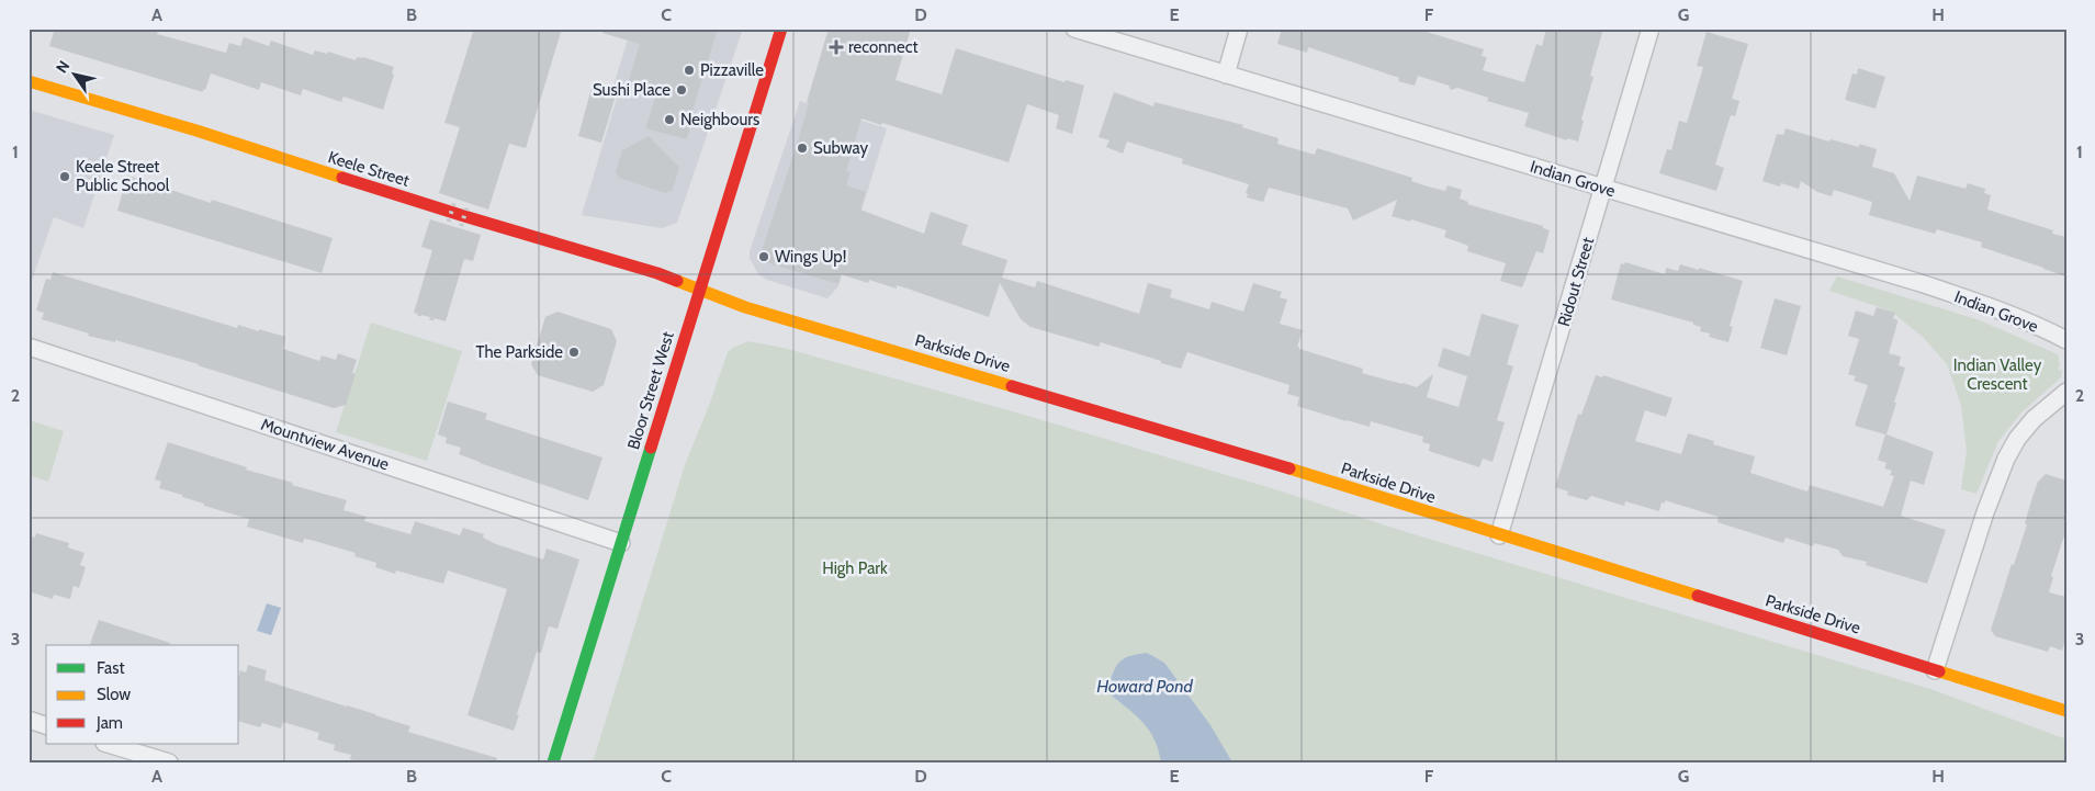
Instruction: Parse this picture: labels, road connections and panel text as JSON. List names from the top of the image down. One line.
{"streets":{"main road":["Keele Street","Parkside Drive","Bloor Street West"],"street":["Indian Grove","Ridout Street","Mountview Avenue"]},"crossings":[["Keele Street","Parkside Drive"],["Keele Street","Bloor Street West"],["Indian Grove","Ridout Street"],["Ridout Street","Parkside Drive"],["Parkside Drive","Bloor Street West"],["Bloor Street West","Mountview Avenue"]],"water":["Howard Pond"],"parks":["Indian Valley Crescent","High Park"],"places":{"health":["reconnect"],"other":["Pizzaville","Sushi Place","Neighbours","Subway","Keele Street Public School","Wings Up!","The Parkside"]},"legend":["Fast","Slow","Jam"],"north":"top left","grid":{"columns":["A","B","C","D","E","F","G","H"],"rows":["1","2","3"]}}
